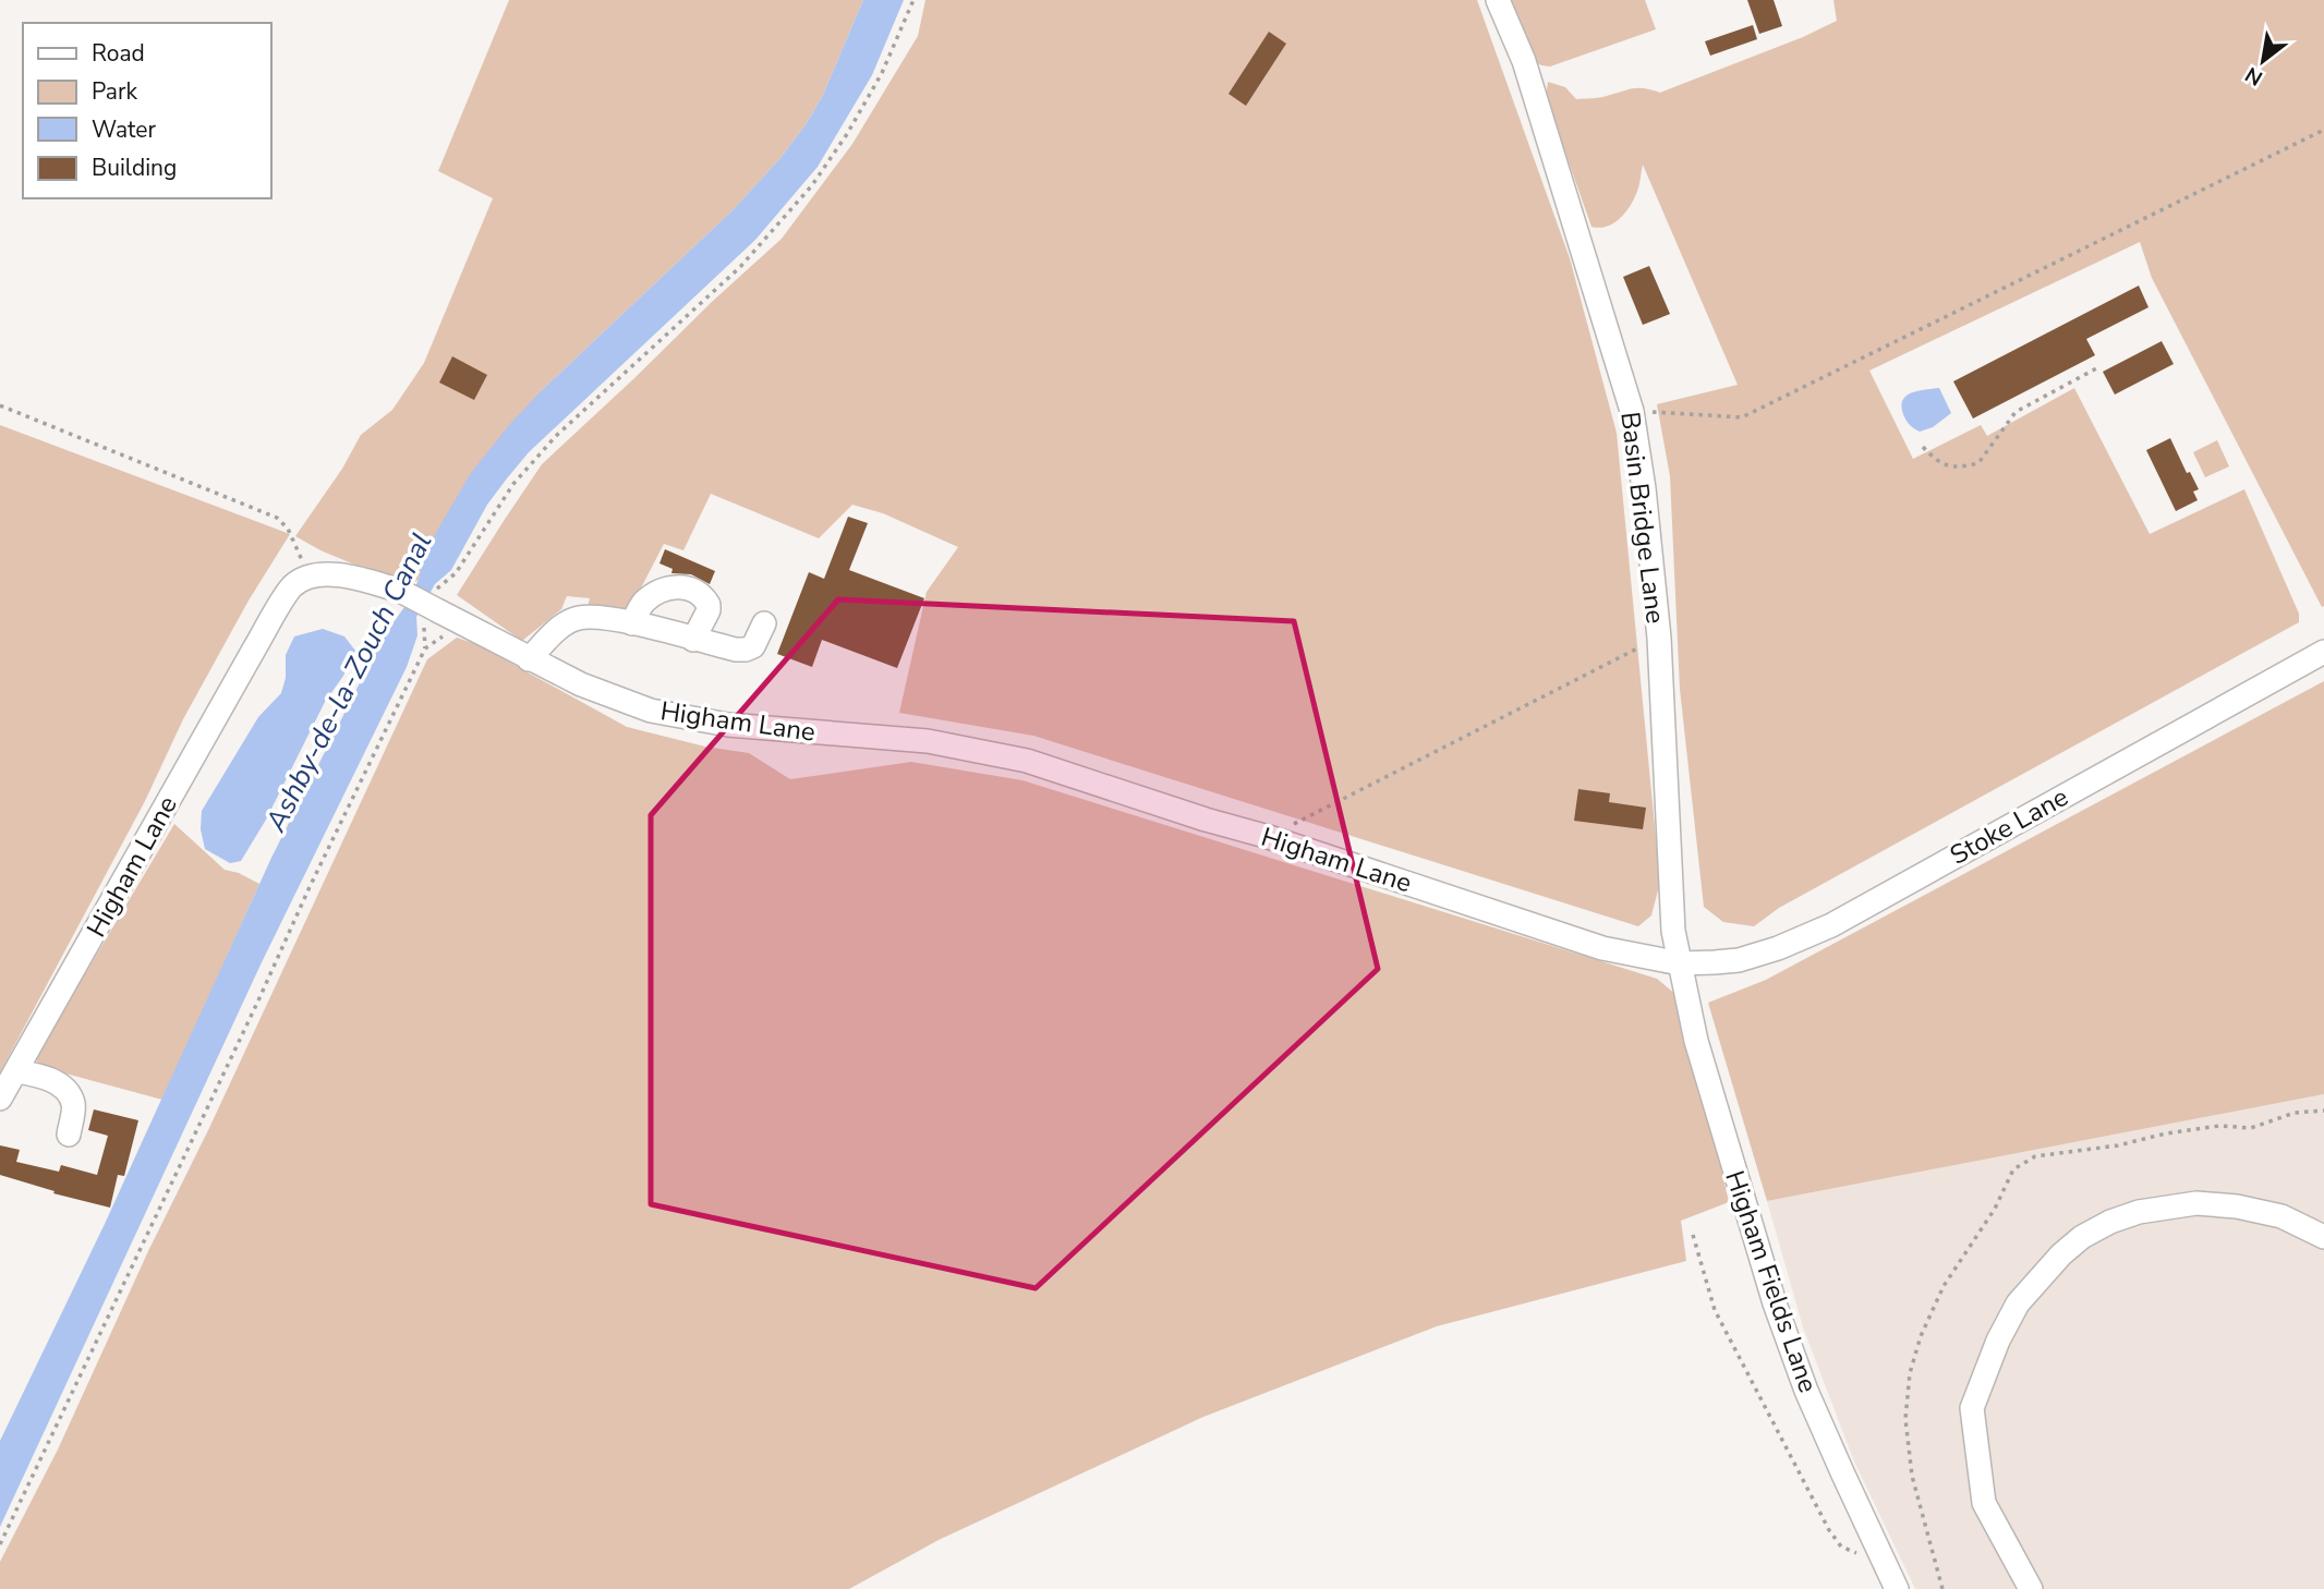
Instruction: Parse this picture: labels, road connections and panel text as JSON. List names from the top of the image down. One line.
{"streets":{"street":["Basin Bridge Lane","Higham Lane","Stoke Lane","Higham Fields Lane"]},"crossings":[["Basin Bridge Lane","Higham Lane"],["Basin Bridge Lane","Stoke Lane"],["Basin Bridge Lane","Higham Fields Lane"],["Higham Lane","Stoke Lane"],["Higham Lane","Higham Fields Lane"],["Stoke Lane","Higham Fields Lane"]],"water":["Ashby-de-la-Zouch Canal"],"legend":["Road","Park","Water","Building"],"north":"bottom left"}
